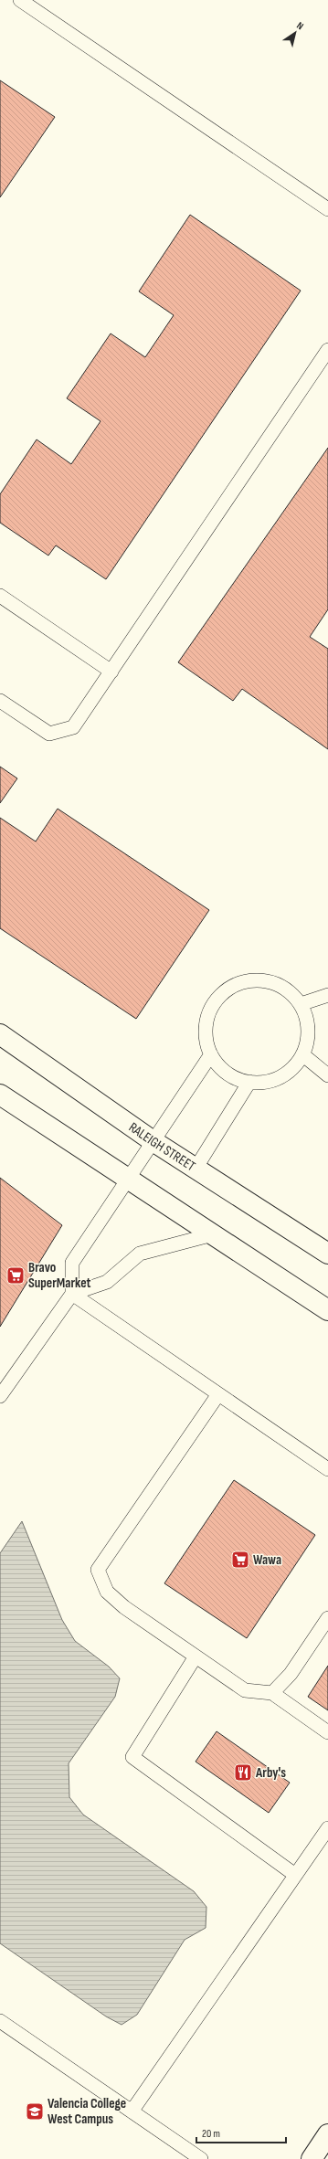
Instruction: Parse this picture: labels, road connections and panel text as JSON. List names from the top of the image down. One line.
{"streets":{"street":["RALEIGH STREET"]},"places":{"supermarket":["Bravo SuperMarket","Wawa"],"restaurant":["Arby's"],"school or university":["Valencia College West Campus"]},"scale_bar":"20 m","north":"top right"}
